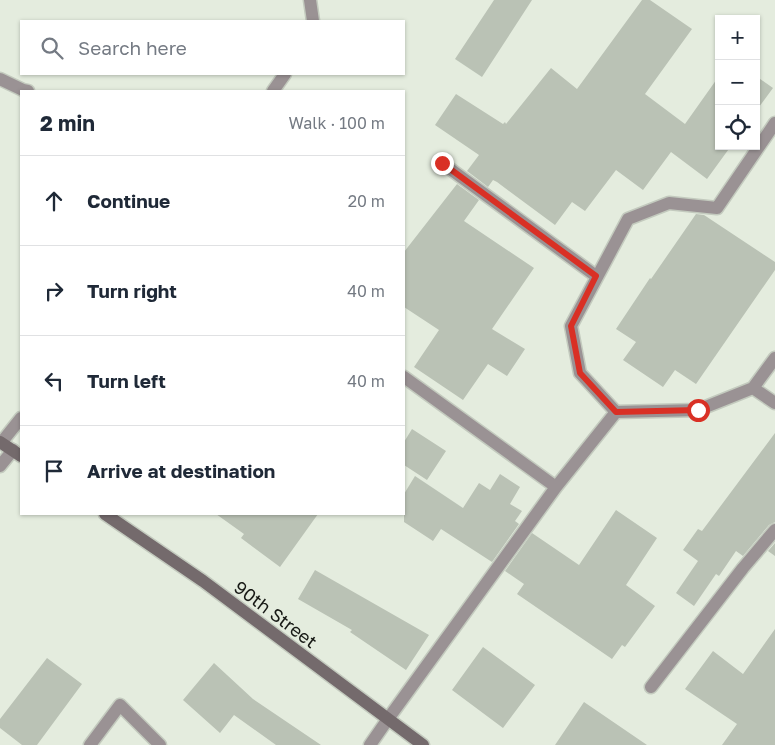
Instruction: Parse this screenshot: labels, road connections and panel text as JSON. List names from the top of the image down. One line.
{"streets":{"street":["90th Street"]},"page":{"map_buttons":["+","−"],"search":"Search here","heading":["2 min","Walk · 100 m"],"list":[["Continue","20 m"],["Turn right","40 m"],["Turn left","40 m"],"Arrive at destination"]}}
